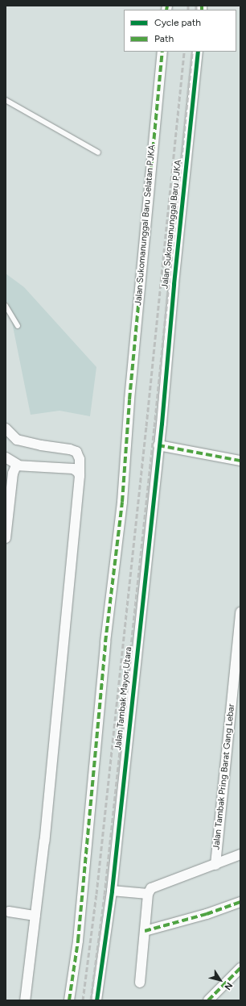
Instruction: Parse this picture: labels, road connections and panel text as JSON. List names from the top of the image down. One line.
{"streets":{"street":["Jalan Sukomanunggal Baru PJKA","Jalan Sukomanunggal Baru Selatan PJKA","Jalan Tambak Mayor Utara","Jalan Tambak Pring Barat Gang Lebar"]},"crossings":[["Jalan Sukomanunggal Baru PJKA","Jalan Tambak Mayor Utara"]],"legend":["Cycle path","Path"],"north":"bottom right"}
